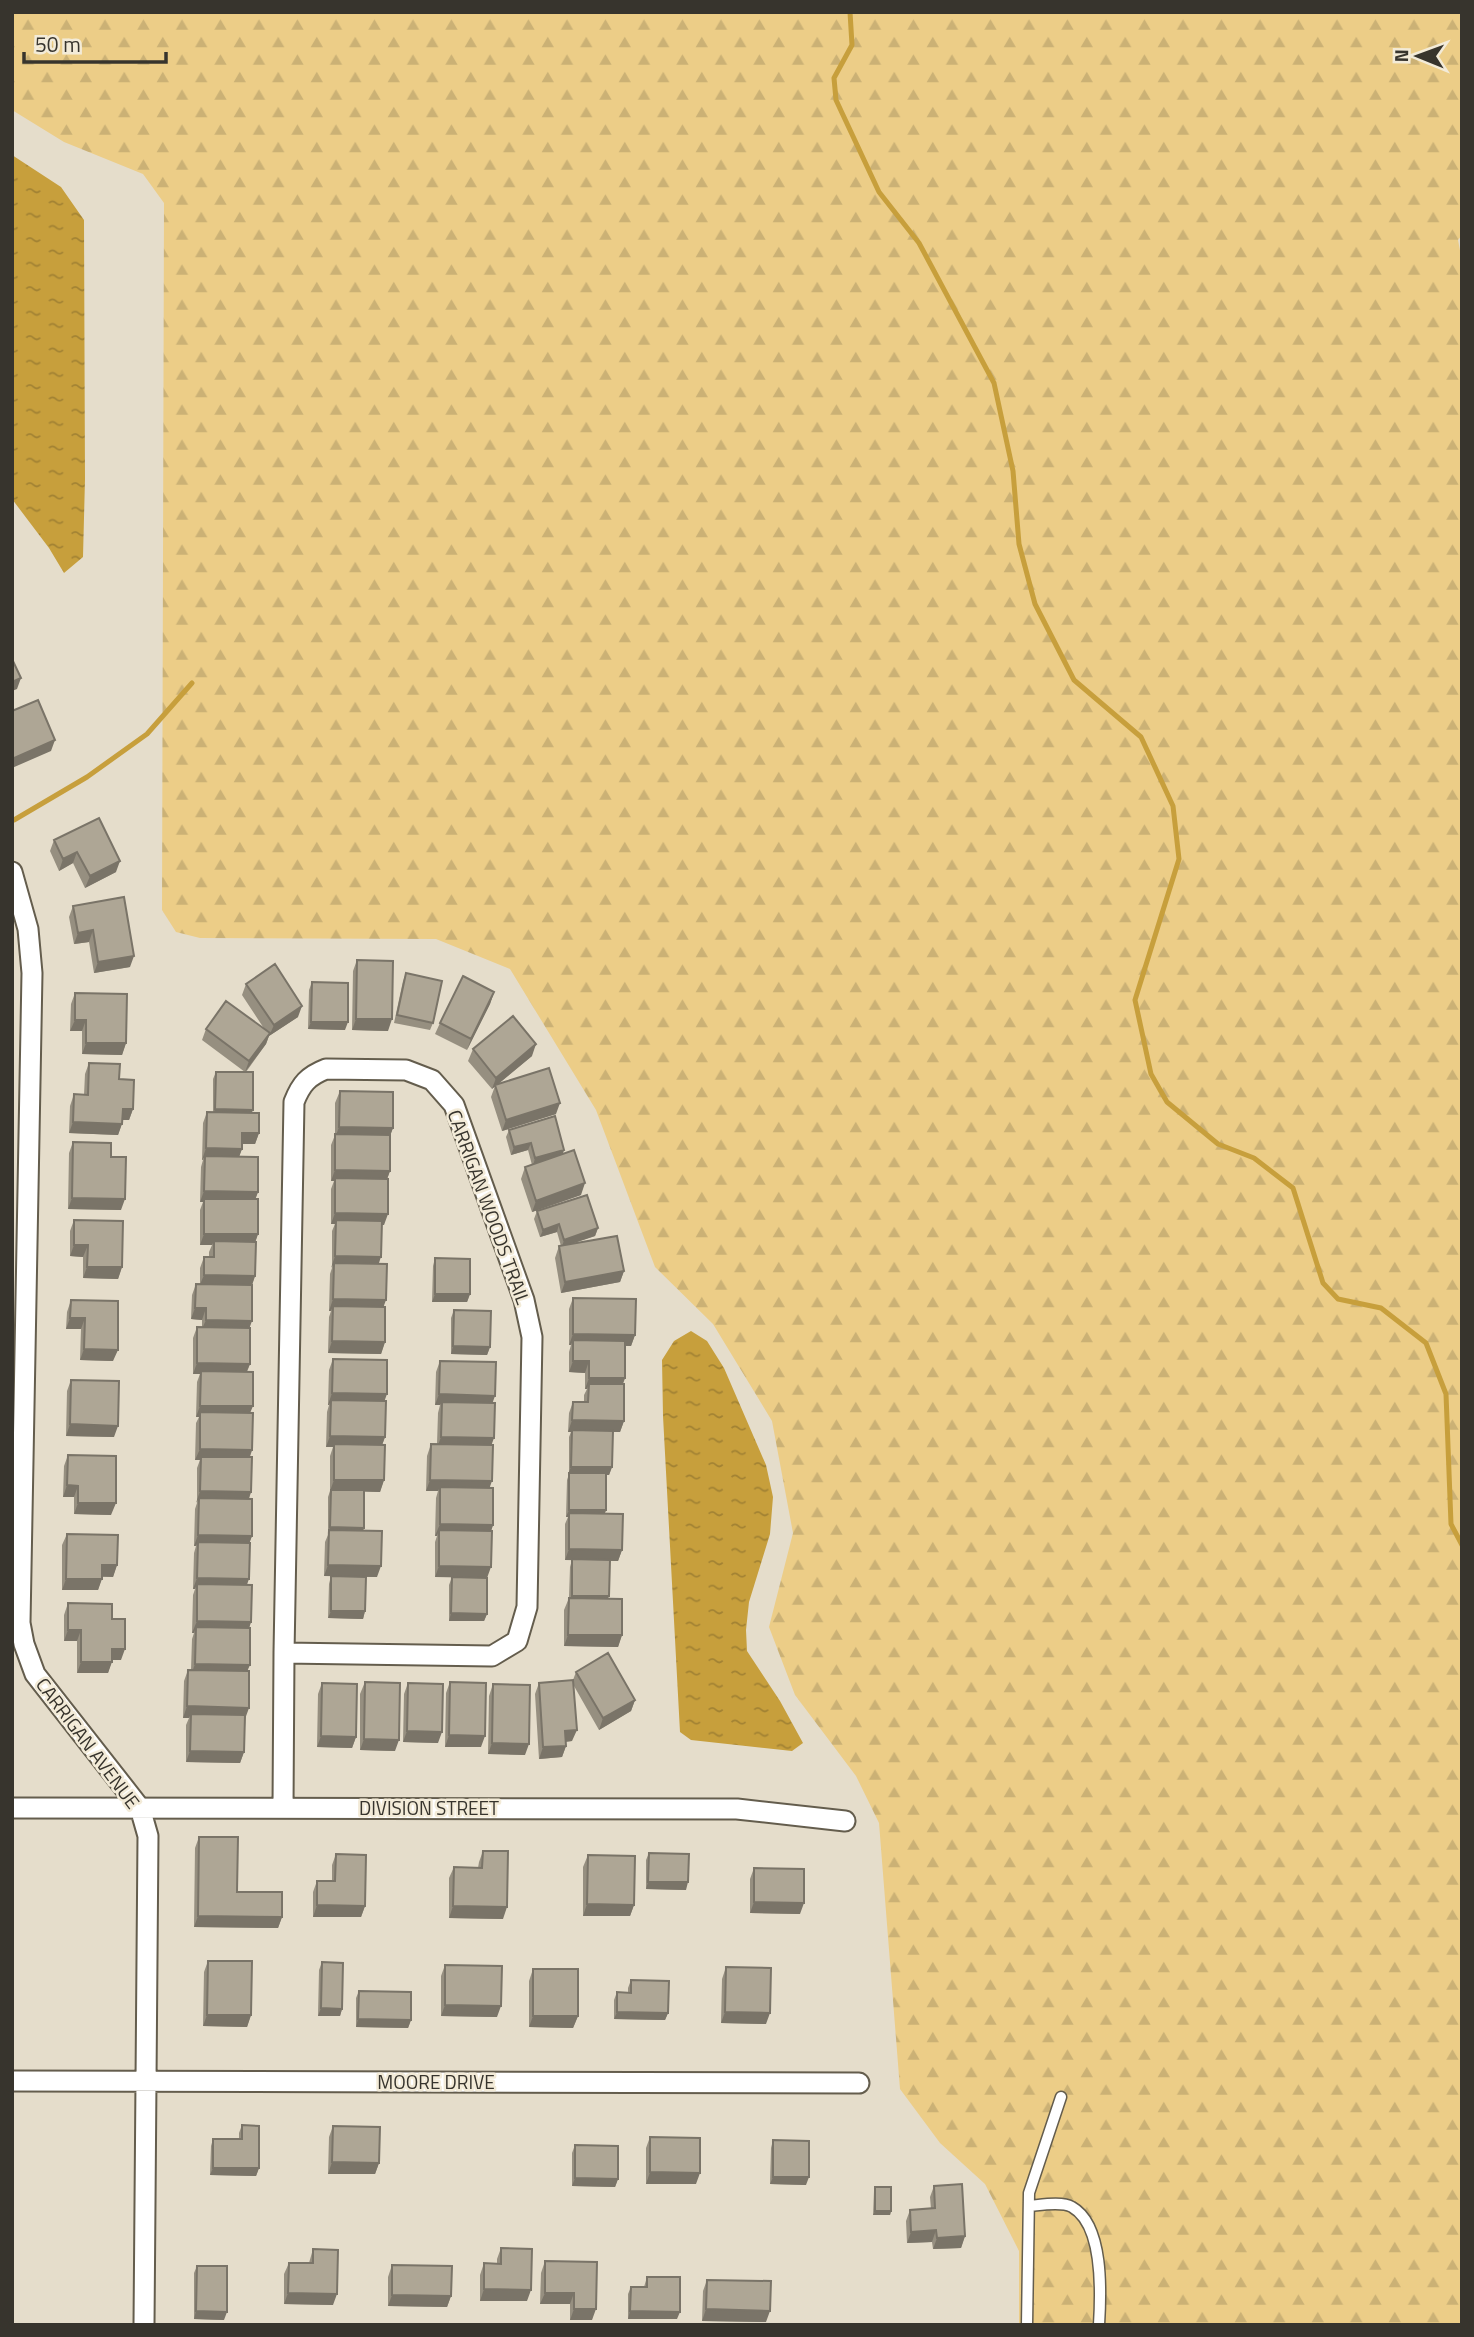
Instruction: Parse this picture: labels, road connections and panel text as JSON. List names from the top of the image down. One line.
{"streets":{"street":["CARRIGAN WOODS TRAIL","CARRIGAN AVENUE","DIVISION STREET","MOORE DRIVE"]},"crossings":[["CARRIGAN WOODS TRAIL","DIVISION STREET"],["CARRIGAN AVENUE","DIVISION STREET"],["CARRIGAN AVENUE","MOORE DRIVE"]],"scale_bar":"50 m","north":"left"}
